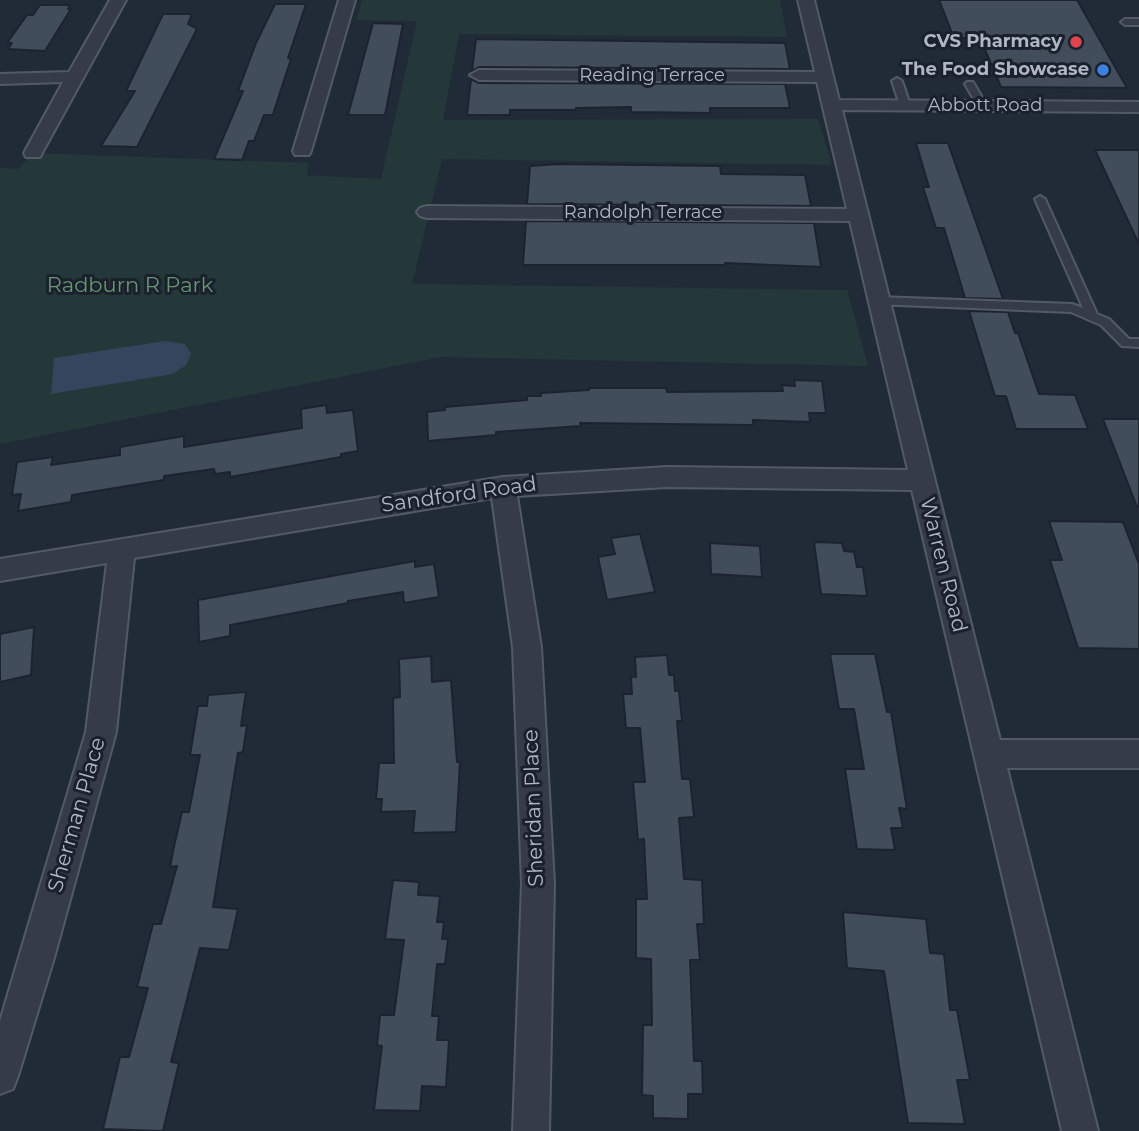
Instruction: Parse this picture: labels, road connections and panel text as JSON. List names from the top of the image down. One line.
{"streets":{"street":["Reading Terrace","Abbott Road","Randolph Terrace","Sandford Road","Warren Road","Sheridan Place","Sherman Place"]},"crossings":[["Reading Terrace","Warren Road"],["Abbott Road","Warren Road"],["Randolph Terrace","Warren Road"],["Sandford Road","Warren Road"],["Sandford Road","Sheridan Place"],["Sandford Road","Sherman Place"]],"parks":["Radburn R Park"],"places":["CVS Pharmacy","The Food Showcase"]}
